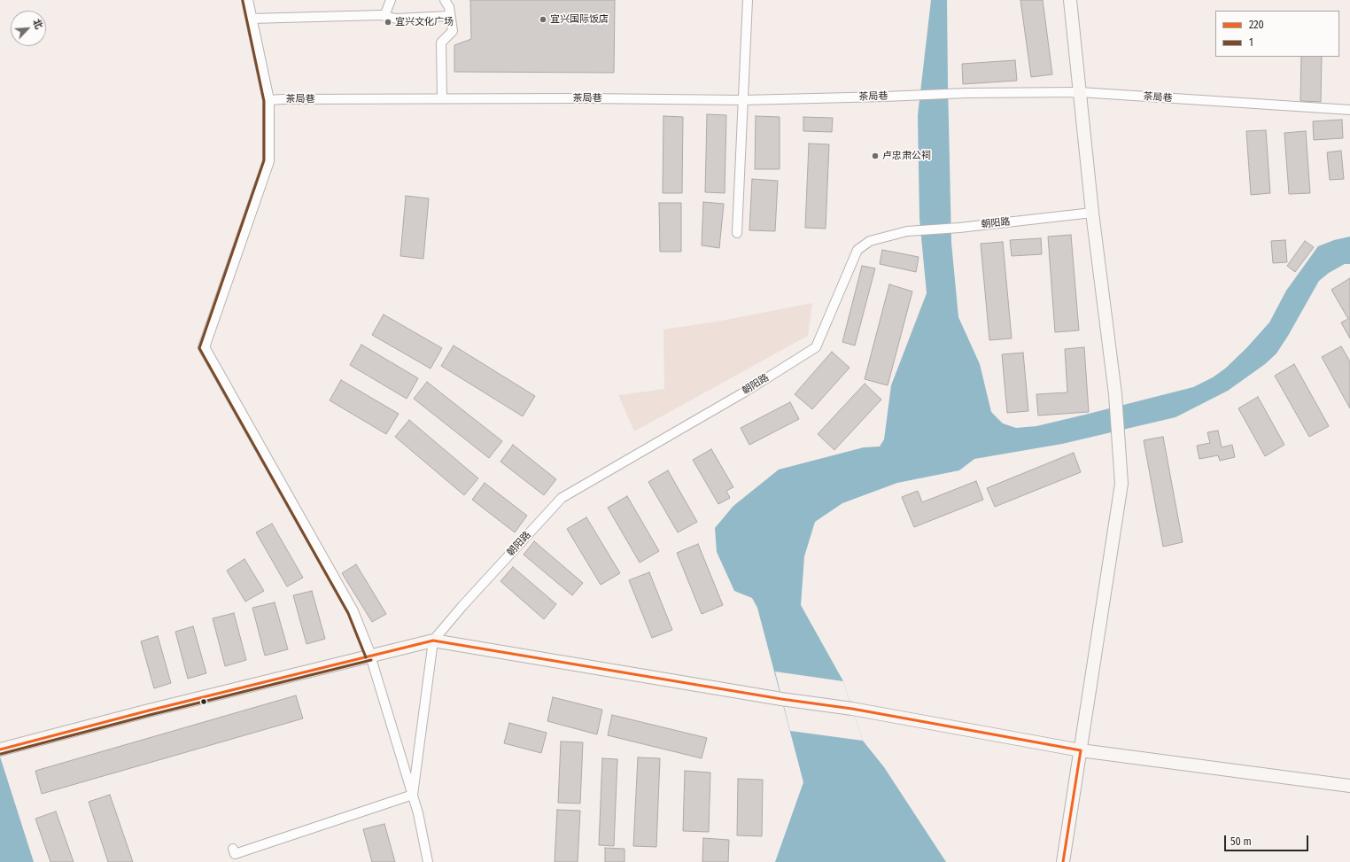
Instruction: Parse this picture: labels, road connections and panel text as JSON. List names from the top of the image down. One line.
{"streets":{"street":["茶局巷","朝阳路"]},"places":["宜兴国际饭店","宜兴文化广场","卢忠肃公祠"],"lines":["transit line 1","transit line 220"],"legend":["220","1"],"scale_bar":"50 m","north":"top right"}
